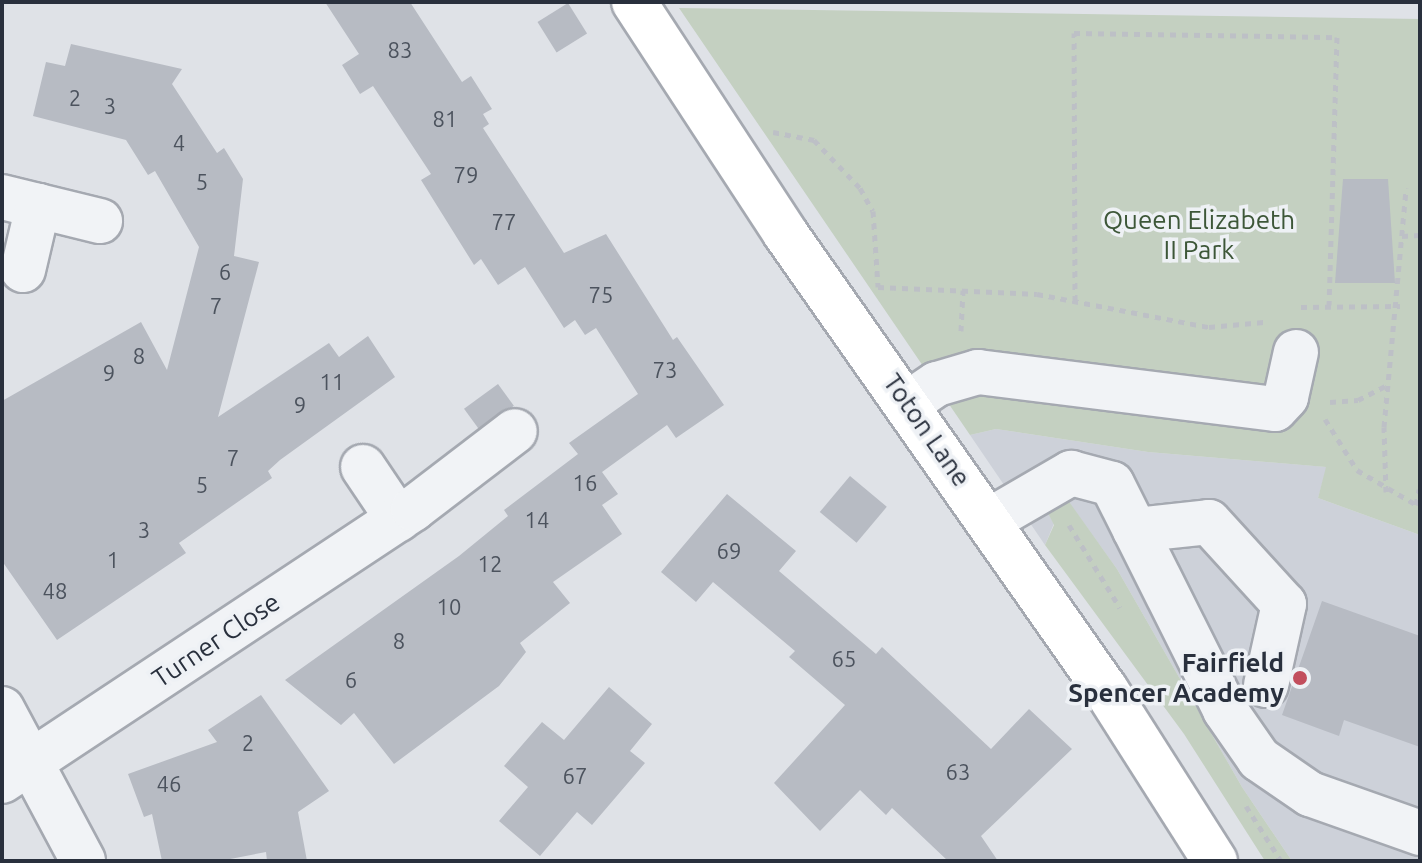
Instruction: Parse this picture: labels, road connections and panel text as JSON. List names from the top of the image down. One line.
{"streets":{"main road":["Toton Lane"],"street":["Turner Close"]},"parks":["Queen Elizabeth II Park"],"places":["Fairfield Spencer Academy"],"house_numbers":["83","2","3","81","4","79","5","77","6","75","7","8","73","9","11","9","7","16","5","14","3","69","1","12","48","10","8","65","6","2","63","67","46"]}
